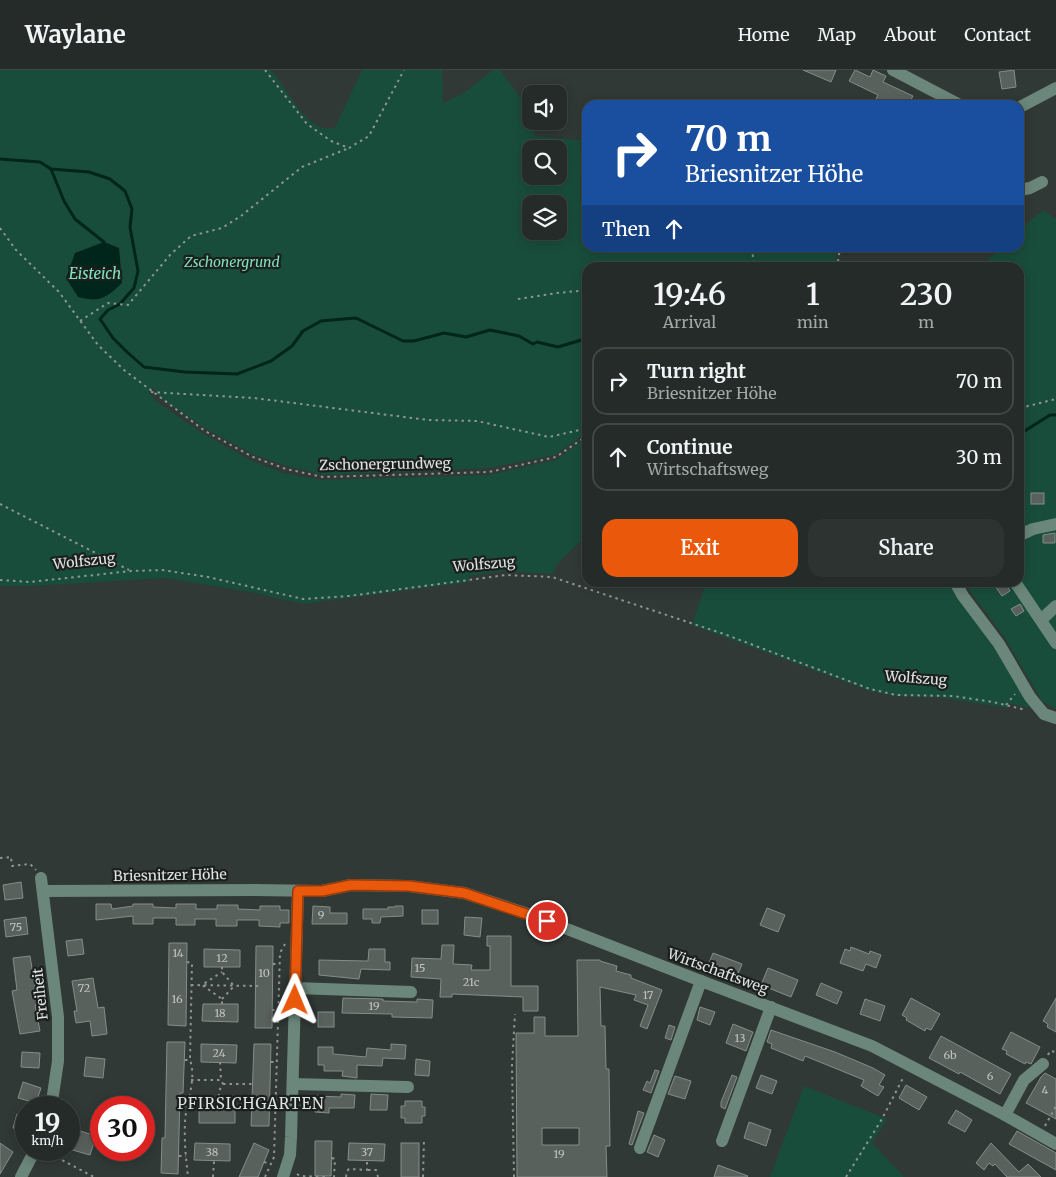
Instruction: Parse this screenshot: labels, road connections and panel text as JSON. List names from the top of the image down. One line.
{"streets":{"street":["Briesnitzer Höhe","Wirtschaftsweg","Freiheit"],"path":["Zschonergrundweg","Wolfszug"]},"crossings":[["Briesnitzer Höhe","Wirtschaftsweg"],["Briesnitzer Höhe","Freiheit"]],"districts":["PFIRSICHGARTEN"],"water":["Eisteich"],"parks":["Zschonergrund"],"house_numbers":["9","75","14","12","15","10","21c","72","17","16","19","18","13","24","6b","6","4","38","37","19"],"page":{"header":"Waylane","nav":["Home","Map","About","Contact"],"turn":["70 m","Briesnitzer Höhe"],"then":"Then","eta":["19:46","Arrival","1","min","230","m"],"list":[{"name":"Turn right","note":"Briesnitzer Höhe","value":"70 m"},{"name":"Continue","note":"Wirtschaftsweg","value":"30 m"}],"buttons":["Exit","Share"],"speed":"19 km/h","limit":"30"}}
